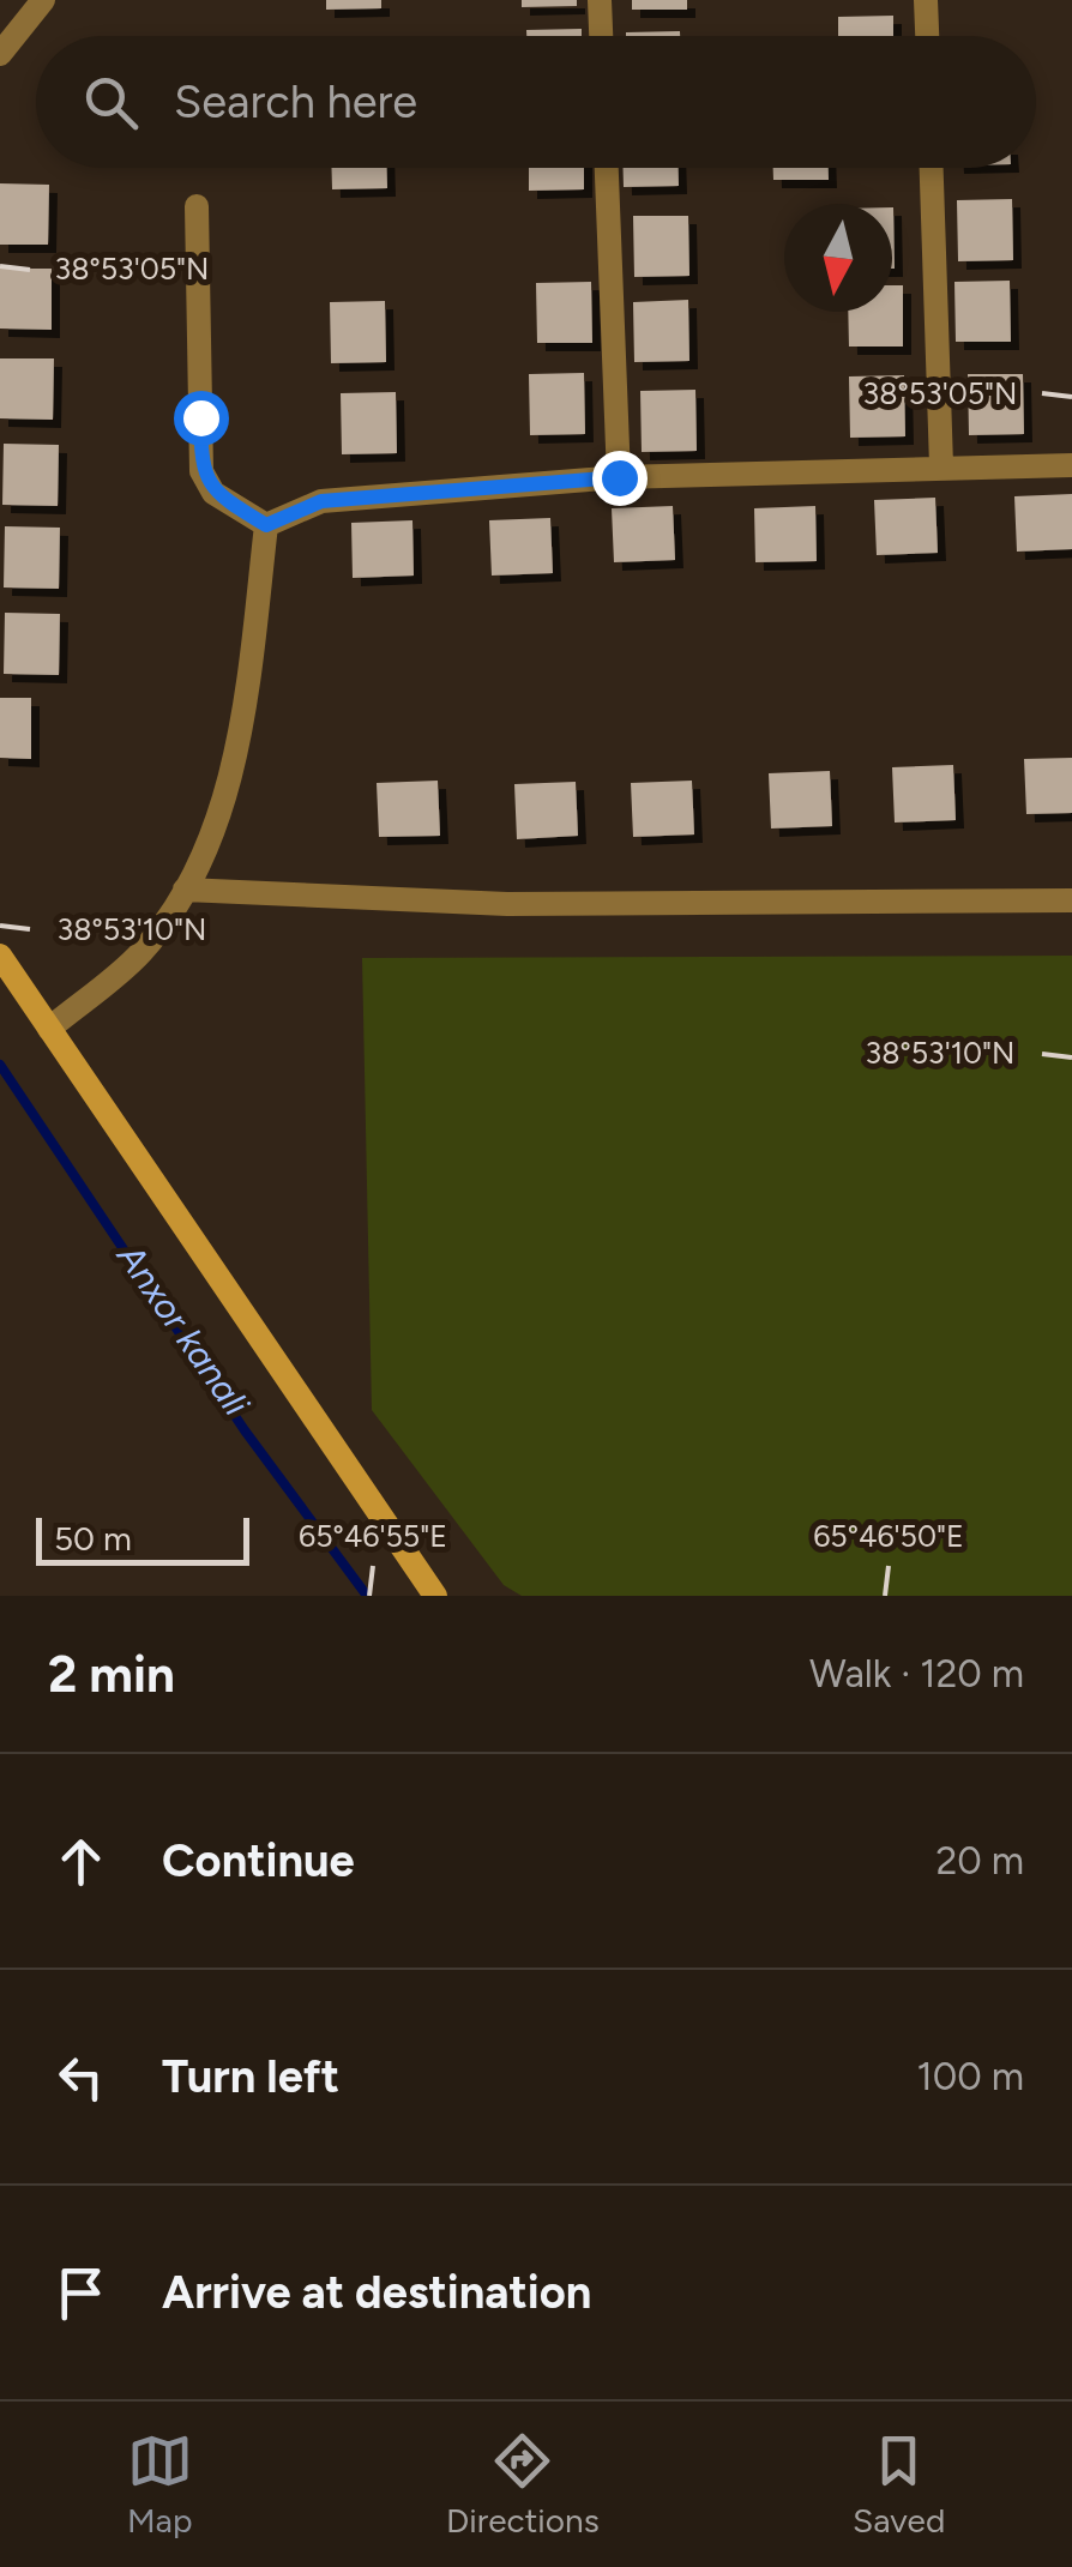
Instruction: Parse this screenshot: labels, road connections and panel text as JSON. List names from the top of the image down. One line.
{"water":["Anxor kanali"],"scale_bar":"50 m","north":"bottom","page":{"search":"Search here","scale":"50 m","heading":["2 min","Walk · 120 m"],"list":[["Continue","20 m"],["Turn left","100 m"],"Arrive at destination"],"nav":["Map","Directions","Saved"]},"coordinates":["38°53'05\"N","38°53'10\"N","65°46'55\"E","65°46'50\"E"]}
